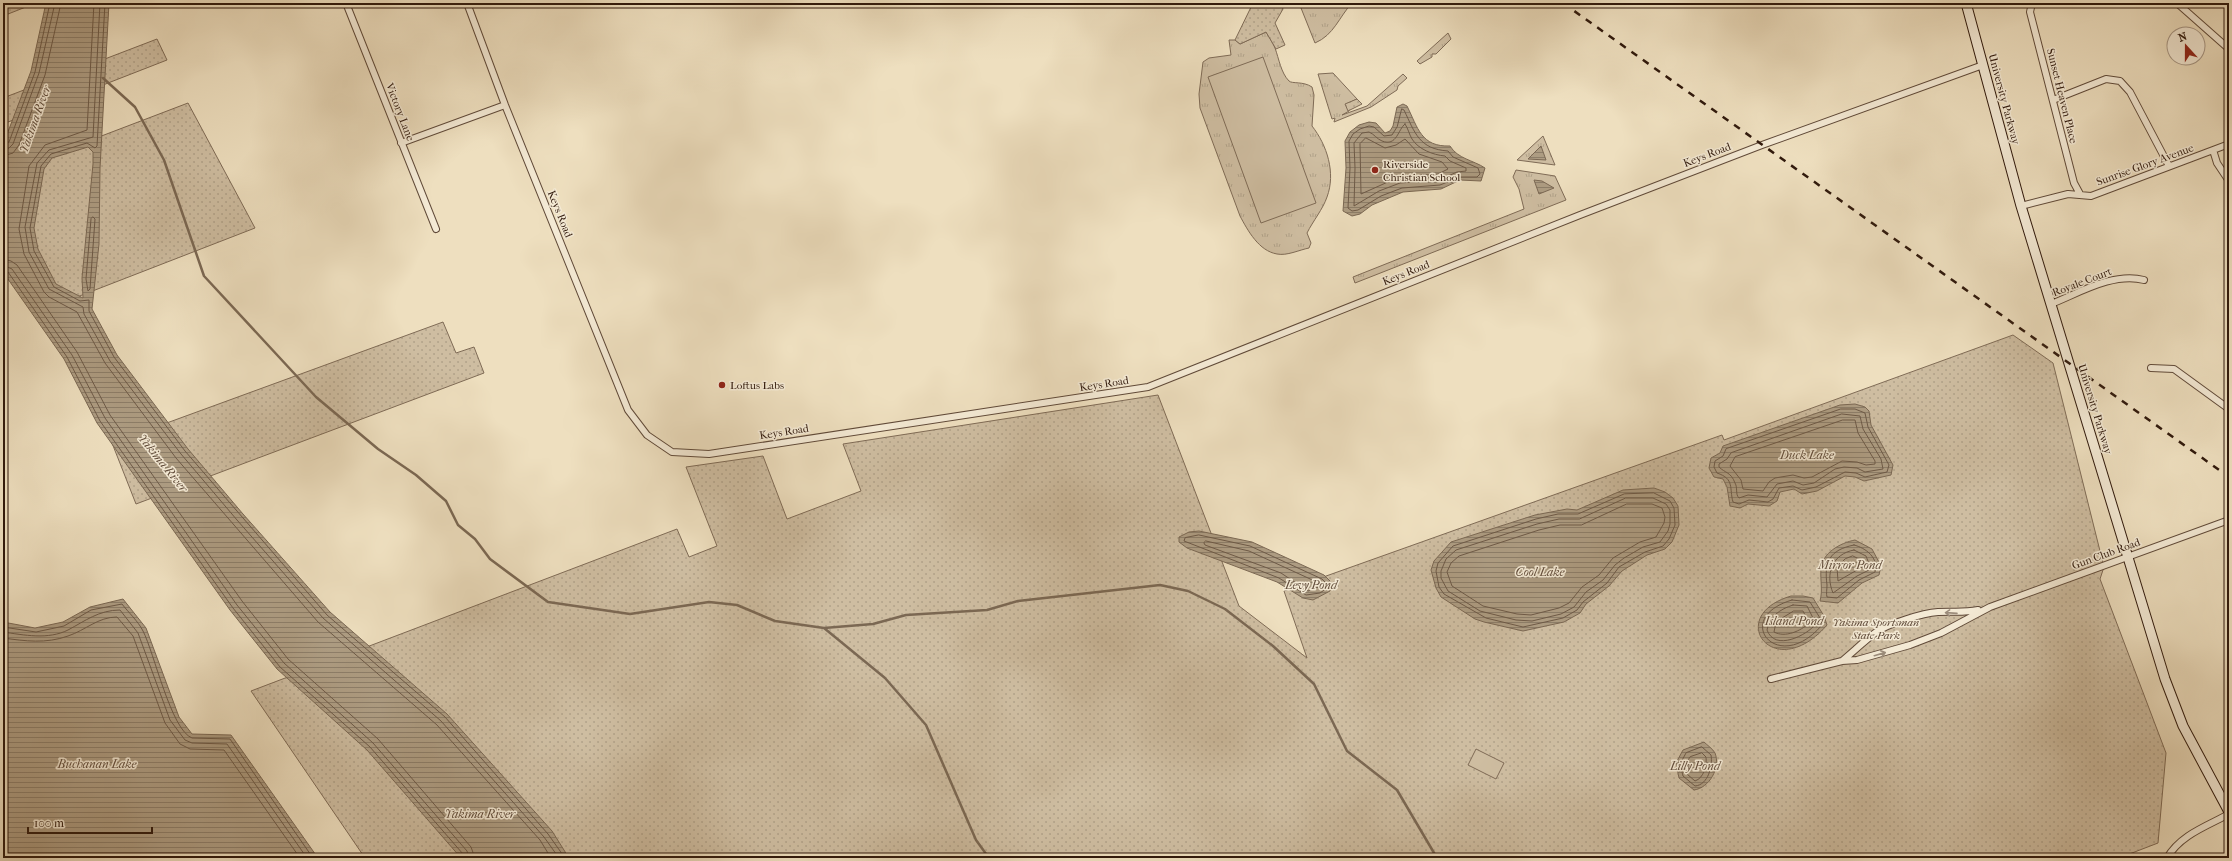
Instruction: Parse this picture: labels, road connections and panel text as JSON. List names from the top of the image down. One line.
{"streets":{"main road":["University Parkway"],"street":["Sunset Heaven Place","Victory Lane","Keys Road","Sunrise Glory Avenue","Royale Court","Gun Club Road"]},"crossings":[["Sunset Heaven Place","Sunrise Glory Avenue"],["University Parkway","Keys Road"],["University Parkway","Sunrise Glory Avenue"],["University Parkway","Royale Court"],["University Parkway","Gun Club Road"]],"water":["Yakima River","Duck Lake","Mirror Pond","Cool Lake","Levy Pond","Island Pond","Buchanan Lake","Lilly Pond"],"parks":["Yakima Sportsman State Park"],"places":["Riverside Christian School","Loftus Labs"],"scale_bar":"100 m","north":"top"}
